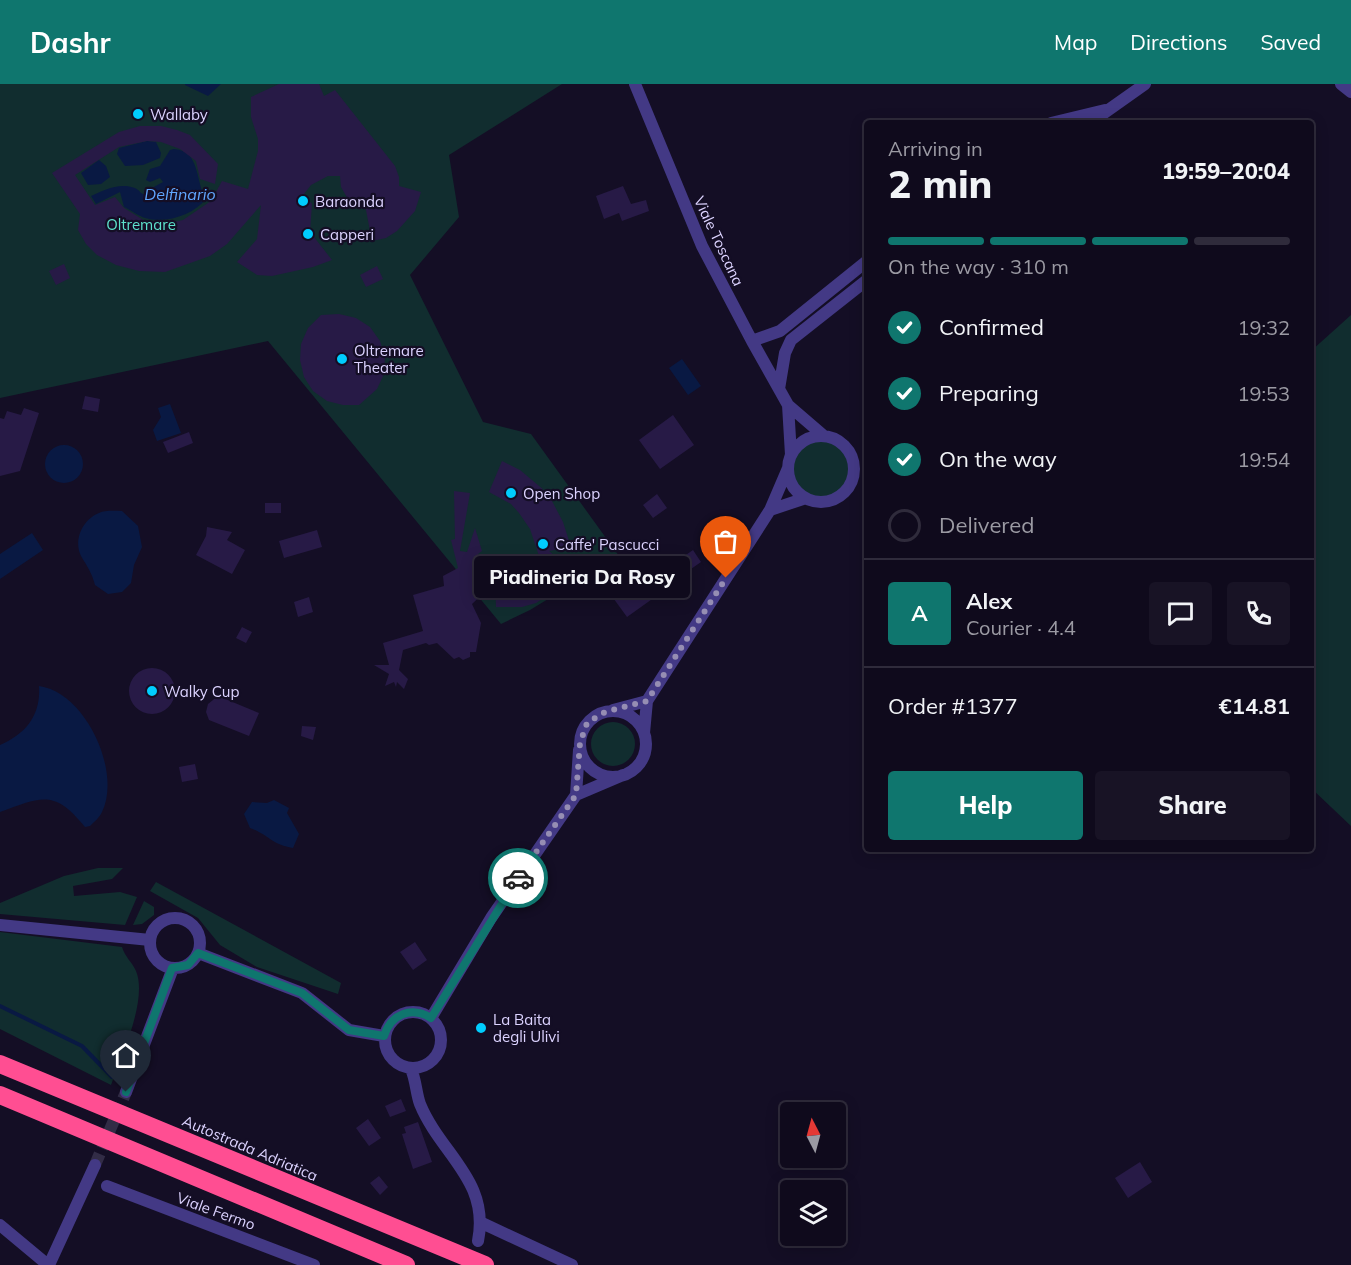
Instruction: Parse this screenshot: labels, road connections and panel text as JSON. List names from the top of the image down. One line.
{"streets":{"highway":["Autostrada Adriatica"],"street":["Viale Toscana","Viale Fermo"]},"water":["Delfinario"],"parks":["Oltremare"],"places":["Wallaby","Baraonda","Capperi","Oltremare Theater","Open Shop","Caffe' Pascucci","Piadineria Da Rosy","Walky Cup","La Baita degli Ulivi"],"north":"top","page":{"header":"Dashr","nav":["Map","Directions","Saved"],"heading":["2 min","Arriving in","19:59–20:04"],"panel":["Alex","Courier · 4.4","Order #1377","€14.81"],"bar":"On the way · 310 m","list":[["Confirmed","19:32"],["Preparing","19:53"],["On the way","19:54"],"Delivered"],"bubble":"Piadineria Da Rosy","round":"A","buttons":["Help","Share"]}}
